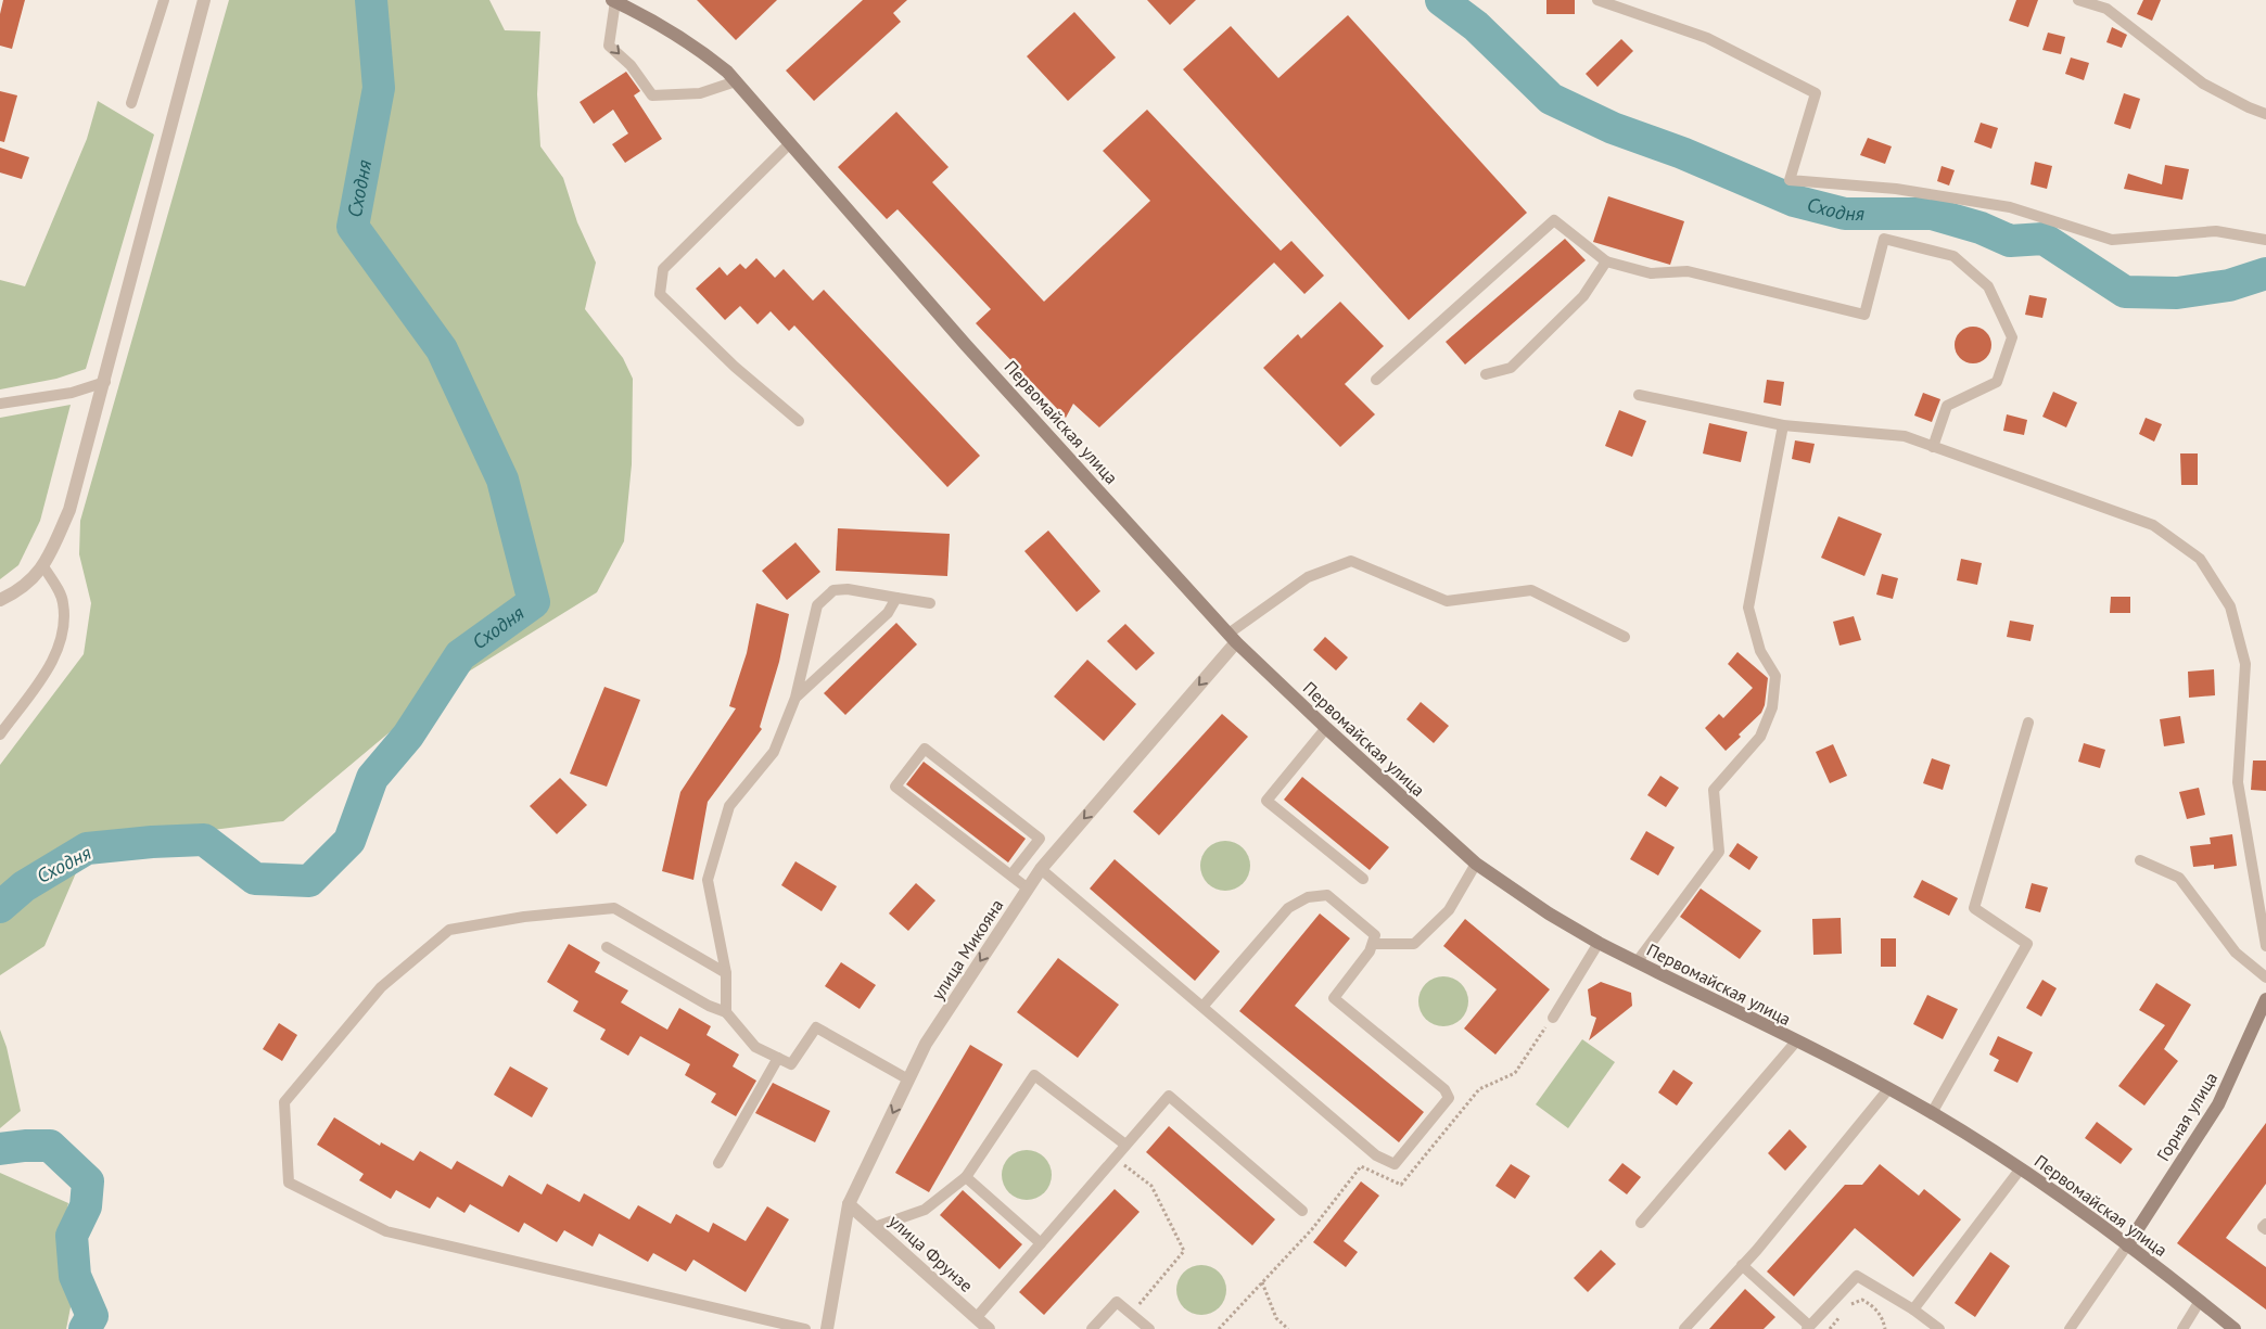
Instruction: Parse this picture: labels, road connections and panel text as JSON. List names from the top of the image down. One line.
{"streets":{"main road":["Первомайская улица","Горная улица"],"street":["улица Микояна","улица Фрунзе"]},"crossings":[["Первомайская улица","улица Микояна"],["Первомайская улица","Горная улица"],["улица Микояна","улица Фрунзе"]],"one_way":["улица Микояна"],"water":["Сходня"]}
